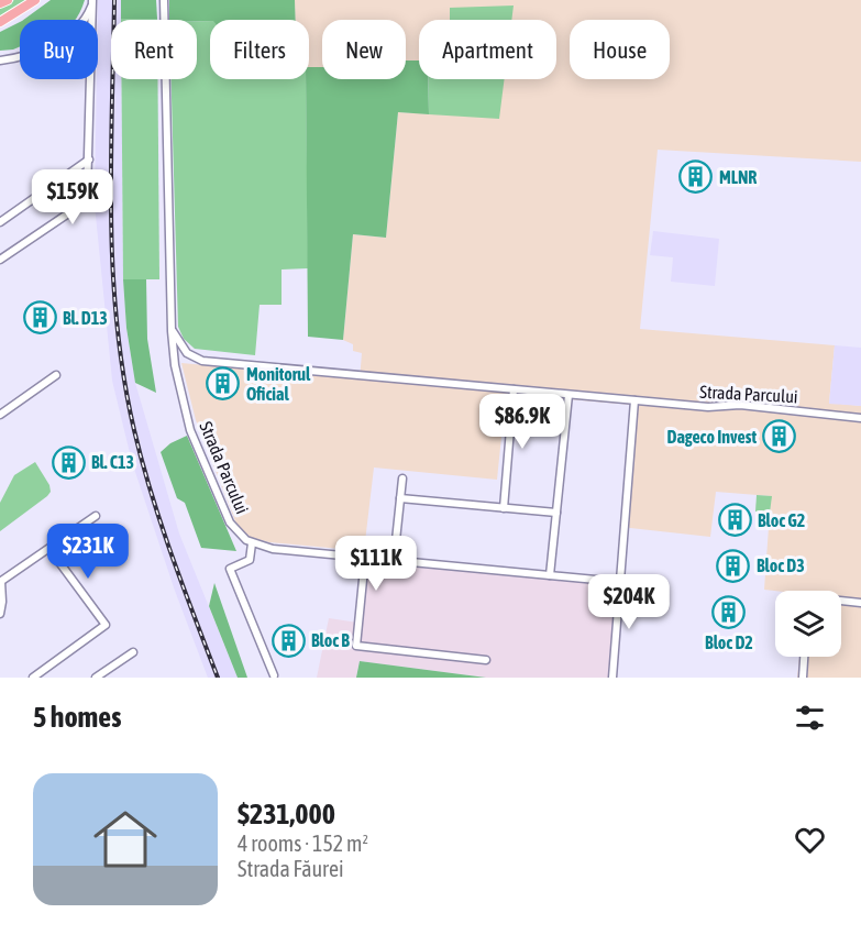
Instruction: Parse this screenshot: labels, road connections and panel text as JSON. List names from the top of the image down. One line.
{"streets":{"street":["Strada Parcului"]},"places":{"building":["MLNR","Bl. D13","Monitorul Oficial","Dageco Invest","Bl. C13","Bloc G2","Bloc D3","Bloc D2","Bloc B"]},"page":{"chip":["Buy","Rent","Filters","New","Apartment","House"],"price":["$159K","$86.9K","$231K","$111K","$204K"],"heading":"5 homes","list":[{"name":"$231,000","note":"4 rooms · 152 m² · Strada Făurei"}]}}
